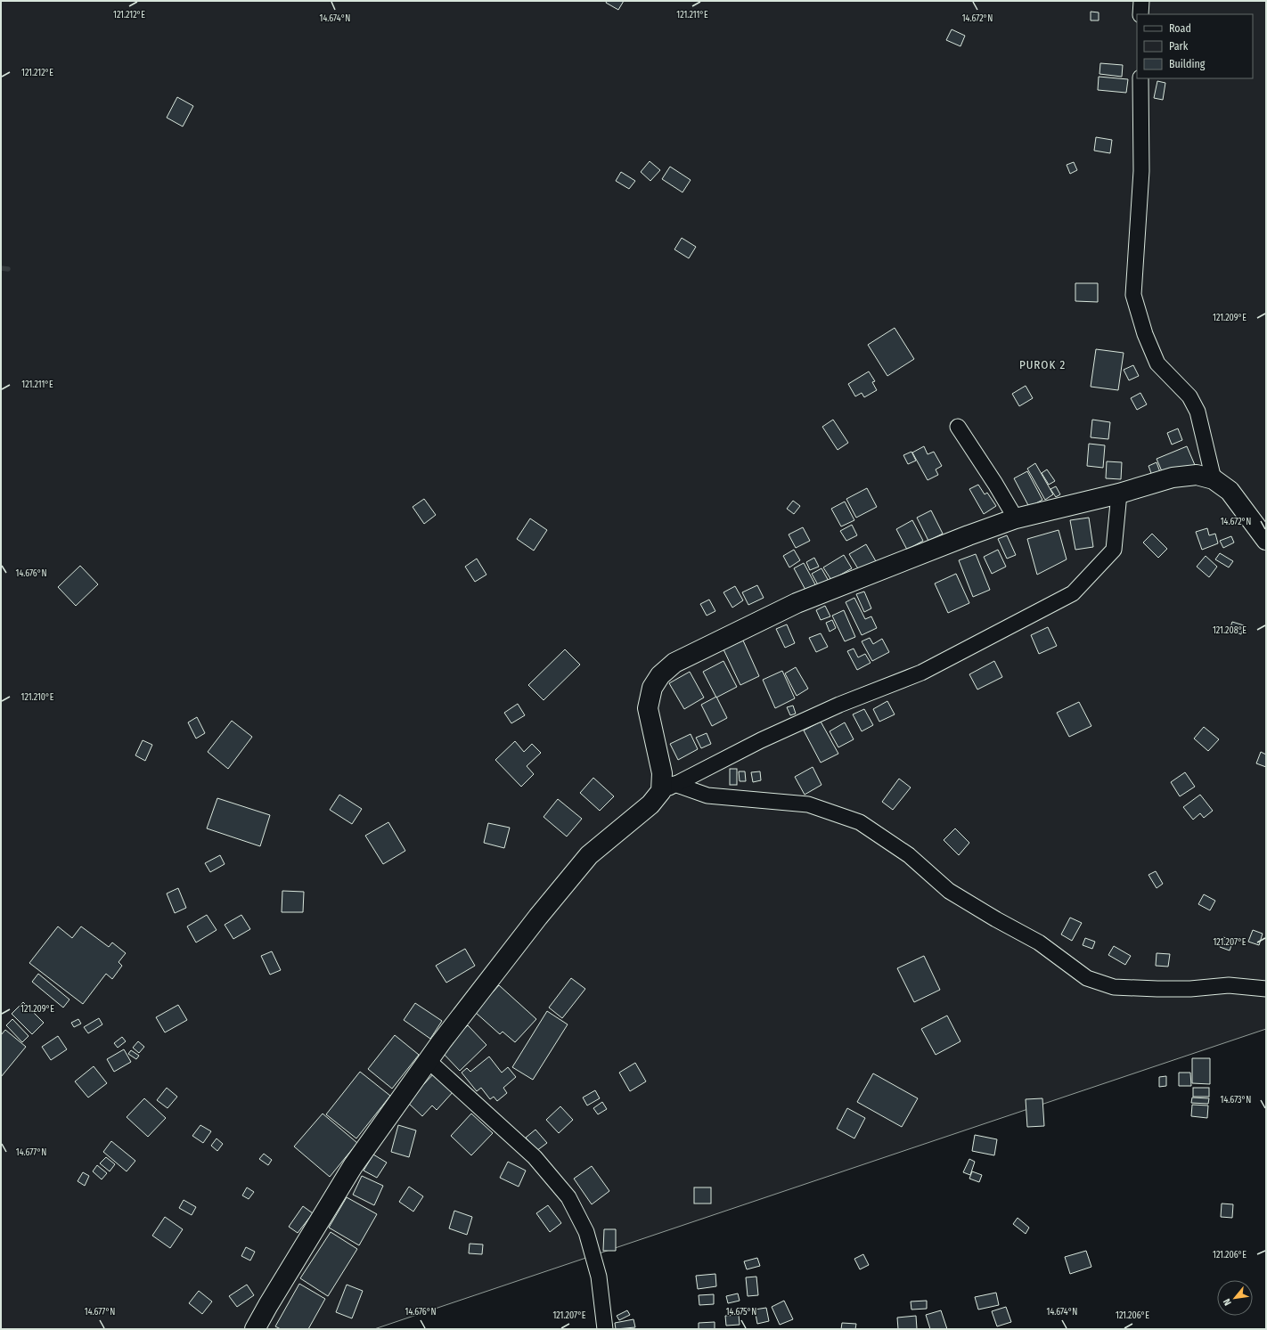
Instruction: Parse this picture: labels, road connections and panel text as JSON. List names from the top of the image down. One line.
{"districts":["PUROK 2"],"legend":["Road","Park","Building"],"north":"bottom left","coordinates":["121.212°E","121.211°E","14.674°N","14.672°N","121.209°E","14.676°N","121.208°E","121.210°E","121.207°E","14.673°N","14.677°N","121.206°E","14.675°N"]}
